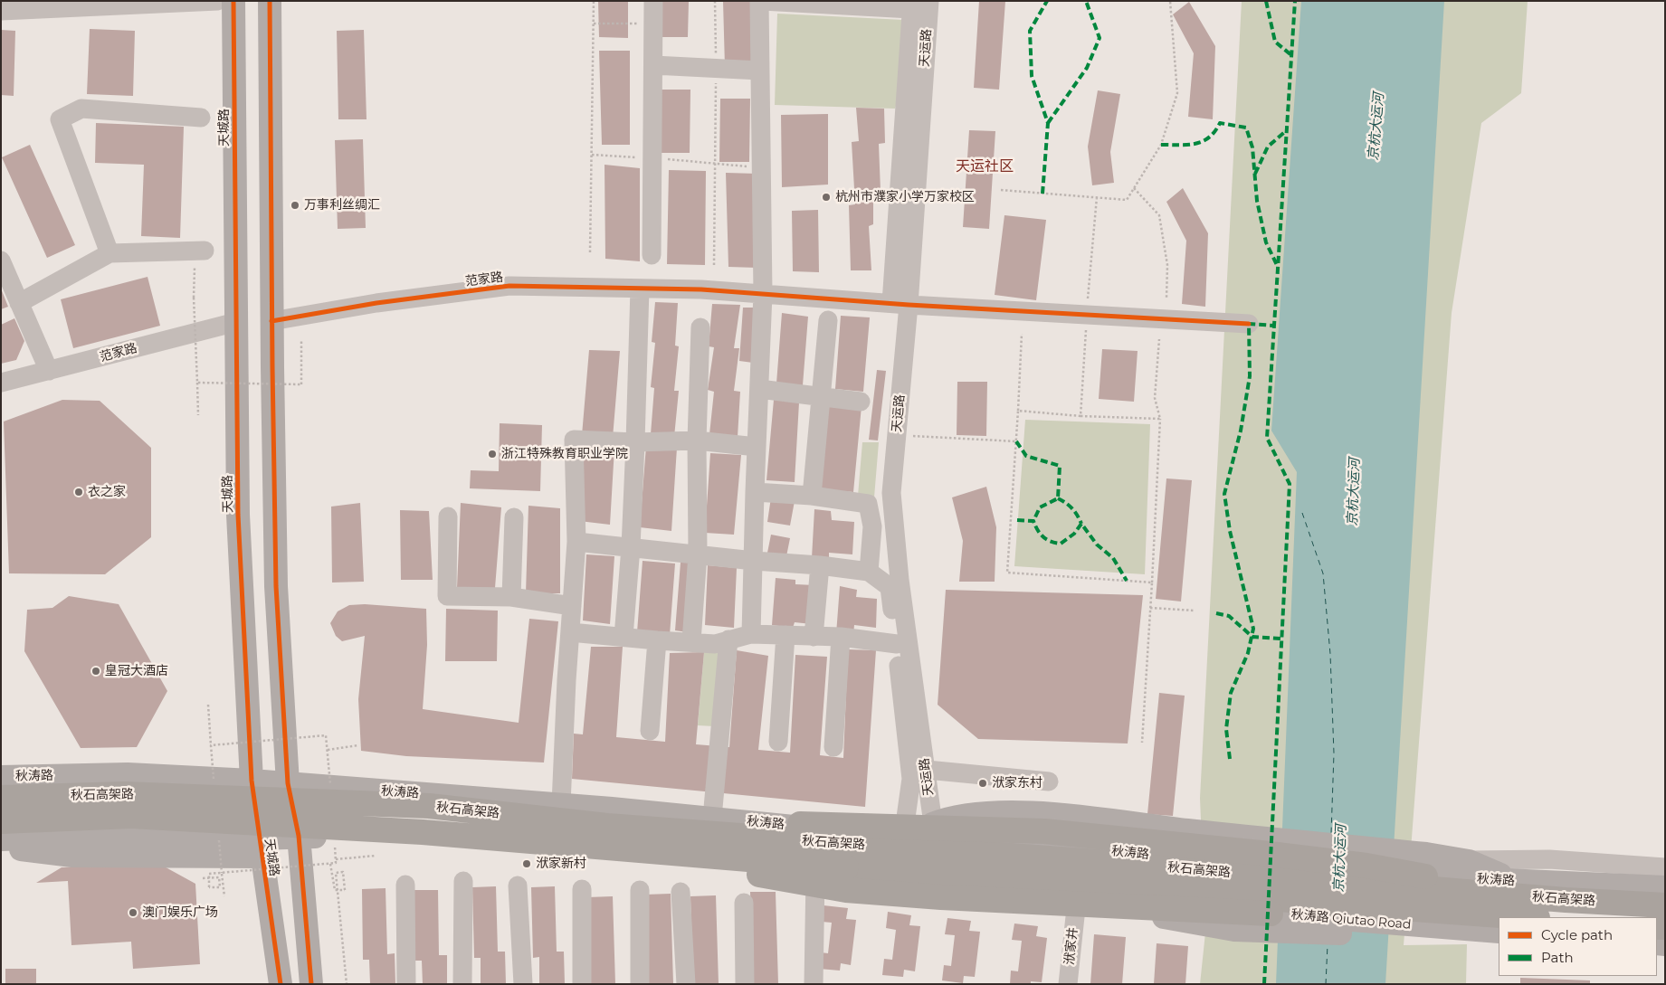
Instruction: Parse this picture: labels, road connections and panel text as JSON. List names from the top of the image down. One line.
{"streets":{"highway":["秋石高架路"],"main road":["天城路","秋涛路","秋涛路 Qiutao Road"],"street":["天运路","范家路","洑家井"]},"crossings":[["天运路","范家路"],["天城路","范家路"],["天城路","秋涛路"]],"districts":["天运社区"],"water":["京杭大运河"],"places":["杭州市濮家小学万家校区","万事利丝绸汇","浙江特殊教育职业学院","衣之家","皇冠大酒店","洑家东村","洑家新村","澳门娱乐广场"],"legend":["Cycle path","Path"]}
